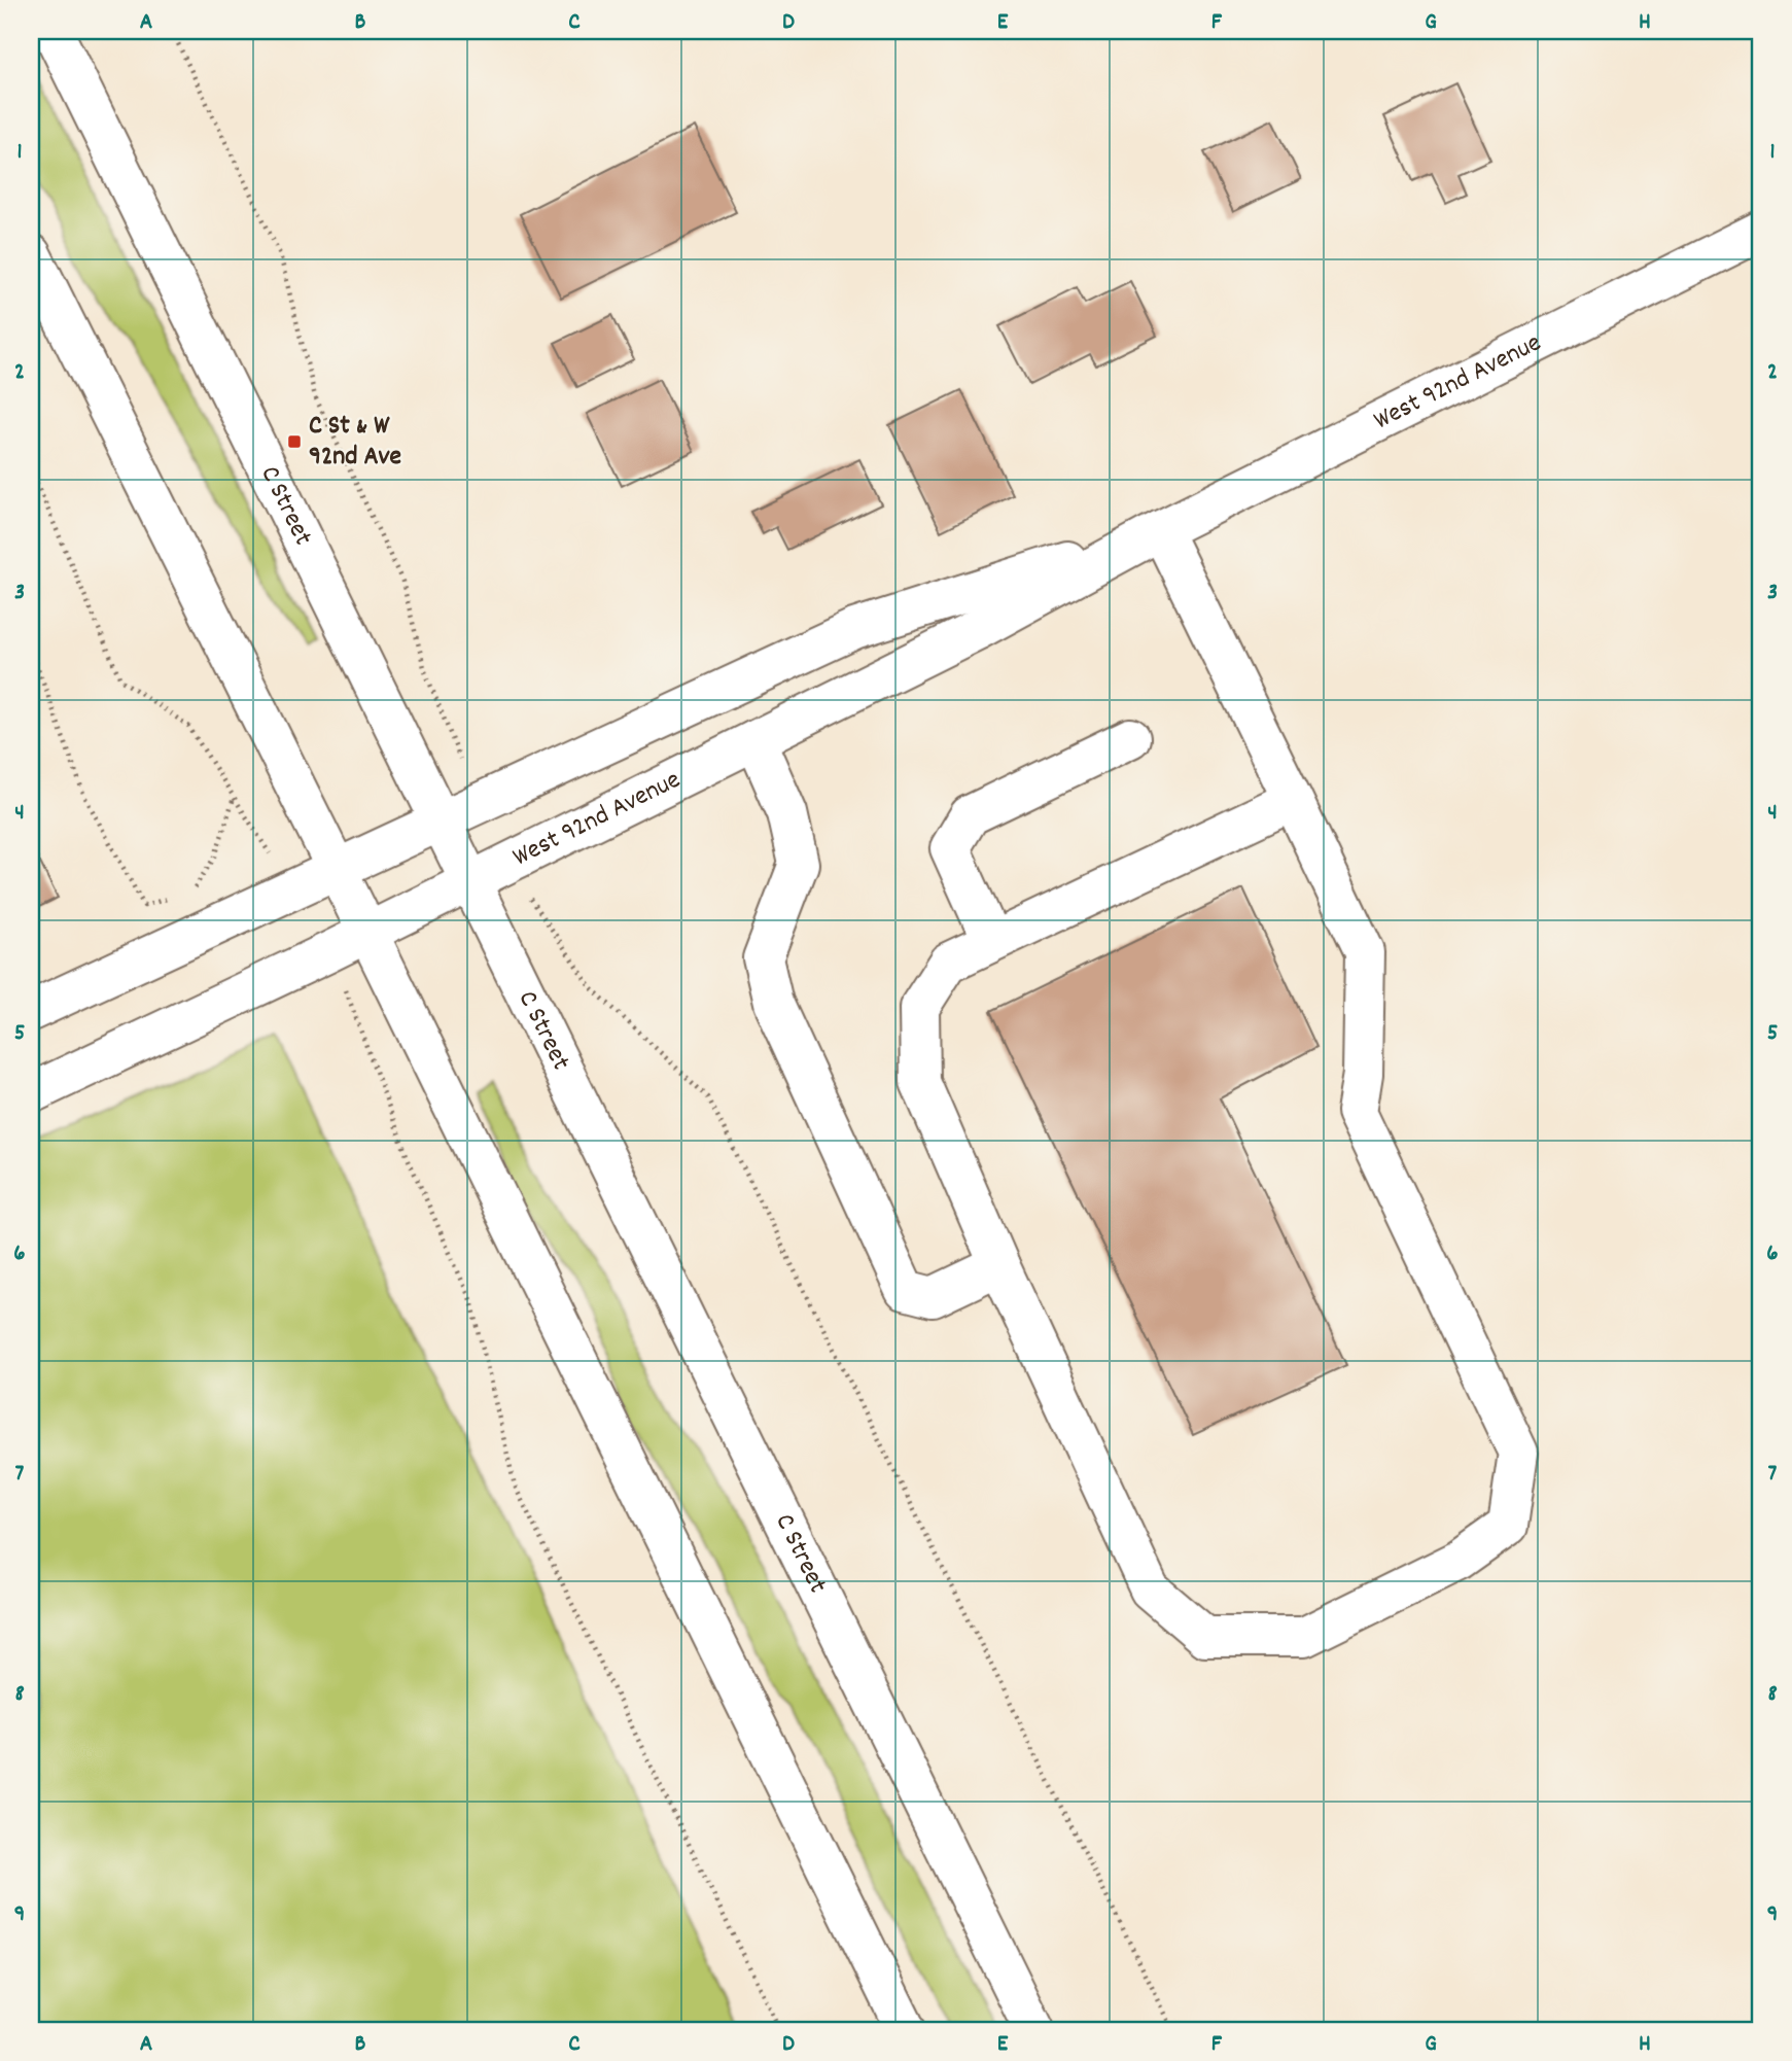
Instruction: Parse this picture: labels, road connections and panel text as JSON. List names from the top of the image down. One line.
{"streets":{"main road":["West 92nd Avenue","C Street"]},"crossings":[["West 92nd Avenue","C Street"]],"places":{"transit":["C St & W 92nd Ave"]},"grid":{"columns":["A","B","C","D","E","F","G","H"],"rows":["1","2","3","4","5","6","7","8","9"]}}
